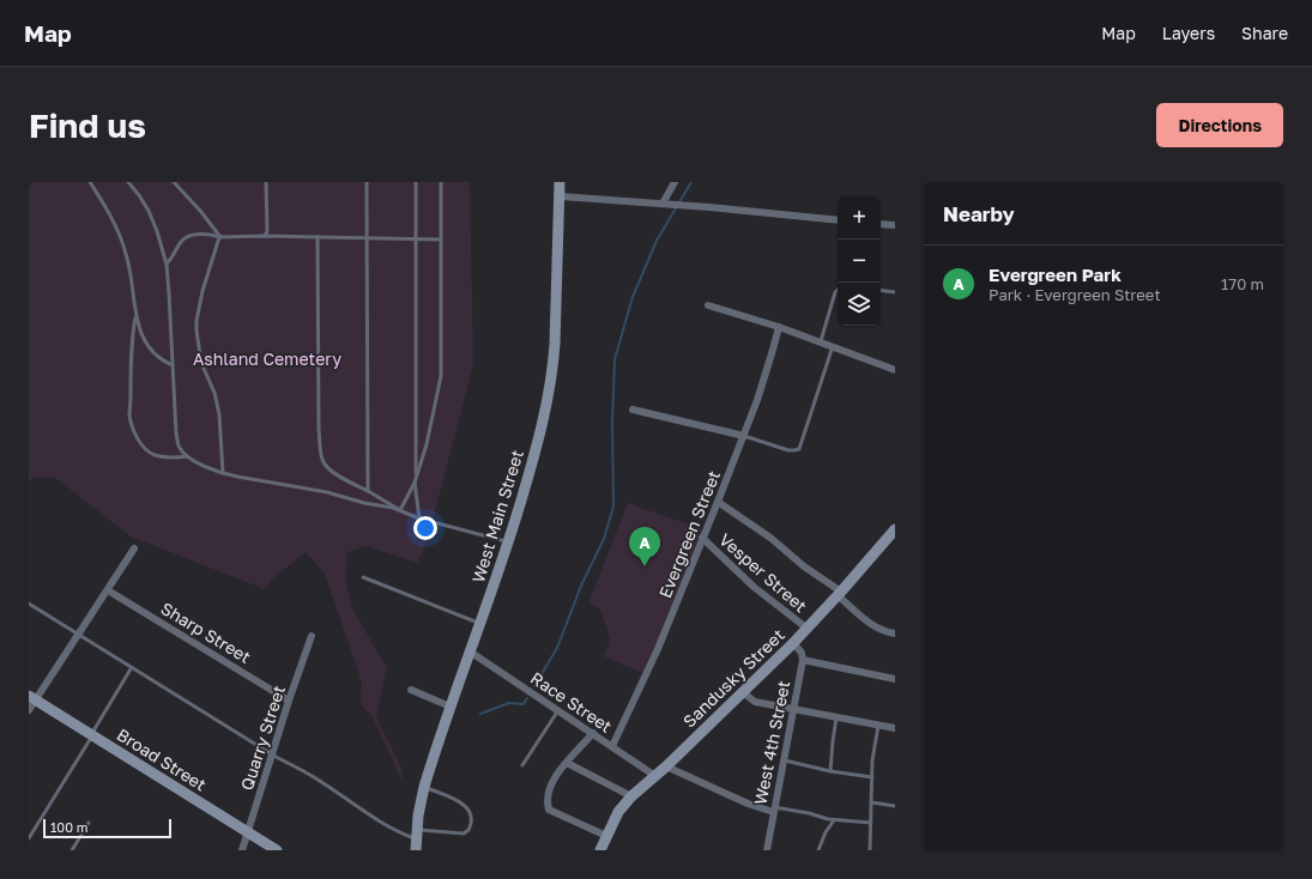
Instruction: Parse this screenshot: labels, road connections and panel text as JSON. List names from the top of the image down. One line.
{"streets":{"street":["West Main Street","Evergreen Street","Vesper Street","Sharp Street","Sandusky Street","Race Street","Quarry Street","West 4th Street","Broad Street"]},"crossings":[["West Main Street","Race Street"],["Evergreen Street","Vesper Street"],["Evergreen Street","Race Street"],["Vesper Street","Sandusky Street"],["Sharp Street","Quarry Street"],["Sandusky Street","Race Street"],["Sandusky Street","West 4th Street"],["Quarry Street","Broad Street"]],"parks":["Ashland Cemetery"],"scale_bar":"100 m","page":{"header":"Map","nav":["Map","Layers","Share"],"buttons":"Directions","title":"Find us","heading":"Nearby","map_buttons":["+","−"],"list":[{"mark":"A","name":"Evergreen Park","note":"Park · Evergreen Street","value":"170 m"}],"pins":"A","scale":"100 m"}}
